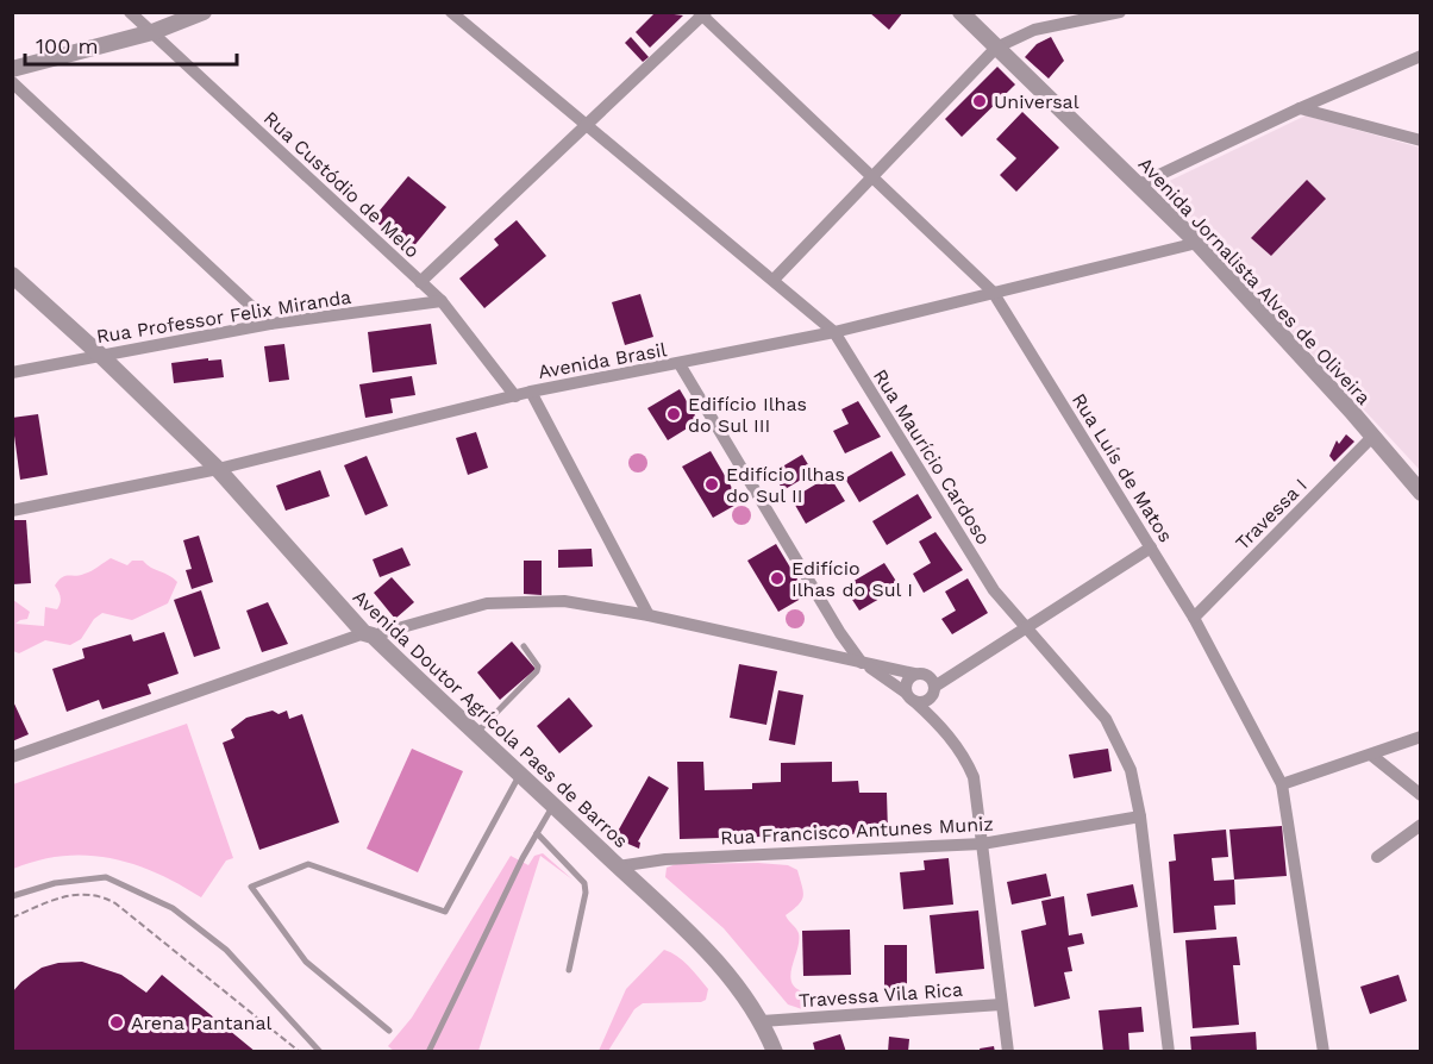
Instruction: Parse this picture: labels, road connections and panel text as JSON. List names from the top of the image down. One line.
{"streets":{"street":["Rua Custódio de Melo","Avenida Jornalista Alves de Oliveira","Rua Professor Felix Miranda","Avenida Brasil","Rua Maurício Cardoso","Rua Luís de Matos","Travessa I","Avenida Doutor Agrícola Paes de Barros","Rua Francisco Antunes Muniz","Travessa Vila Rica"]},"crossings":[["Rua Custódio de Melo","Rua Professor Felix Miranda"],["Rua Custódio de Melo","Avenida Brasil"],["Avenida Jornalista Alves de Oliveira","Avenida Brasil"],["Avenida Jornalista Alves de Oliveira","Travessa I"],["Rua Professor Felix Miranda","Avenida Doutor Agrícola Paes de Barros"],["Avenida Brasil","Rua Maurício Cardoso"],["Avenida Brasil","Rua Luís de Matos"],["Avenida Brasil","Avenida Doutor Agrícola Paes de Barros"],["Rua Maurício Cardoso","Rua Francisco Antunes Muniz"],["Rua Luís de Matos","Travessa I"],["Avenida Doutor Agrícola Paes de Barros","Rua Francisco Antunes Muniz"],["Avenida Doutor Agrícola Paes de Barros","Travessa Vila Rica"]],"places":["Universal","Edifício Ilhas do Sul III","Edifício Ilhas do Sul II","Edifício Ilhas do Sul I","Arena Pantanal"],"scale_bar":"100 m"}
